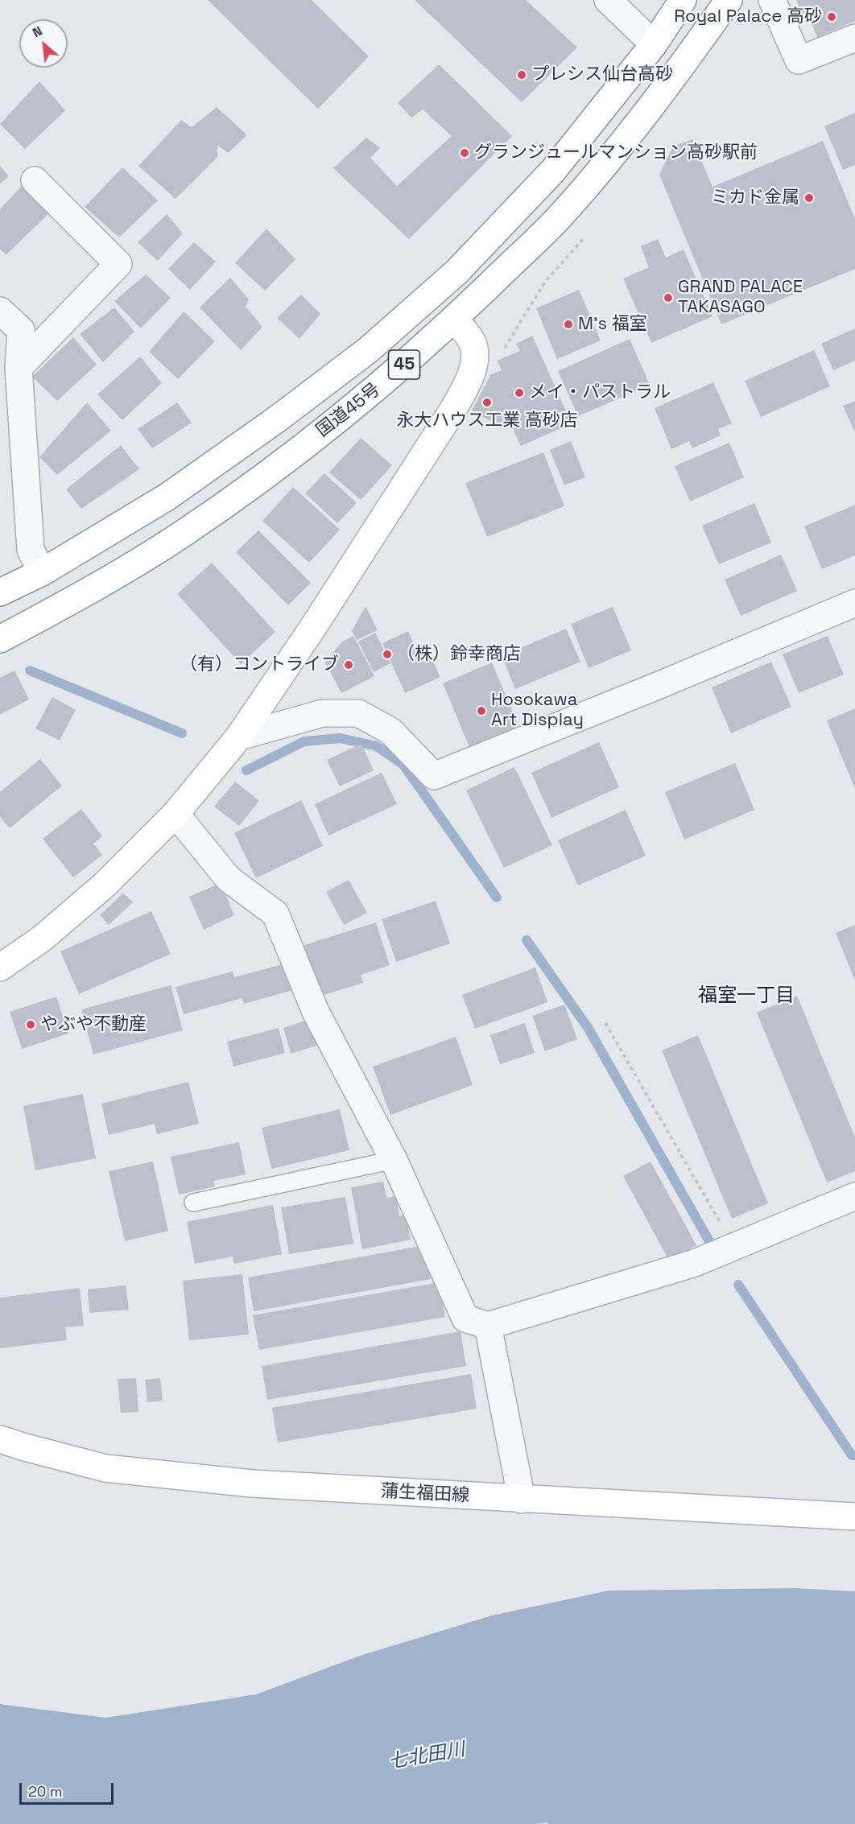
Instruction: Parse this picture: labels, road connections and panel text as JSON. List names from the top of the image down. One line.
{"streets":{"main road":["45","国道45号","蒲生福田線"]},"districts":["福室一丁目"],"water":["七北田川"],"places":["Royal Palace 高砂","プレシス仙台高砂","グランジュールマンション高砂駅前","ミカド金属","GRAND PALACE TAKASAGO","M's 福室","メイ・パストラル","永大ハウス工業 高砂店","（株）鈴幸商店","（有）コントライブ","Hosokawa Art Display","やぶや不動産"],"scale_bar":"20 m","north":"top left"}
